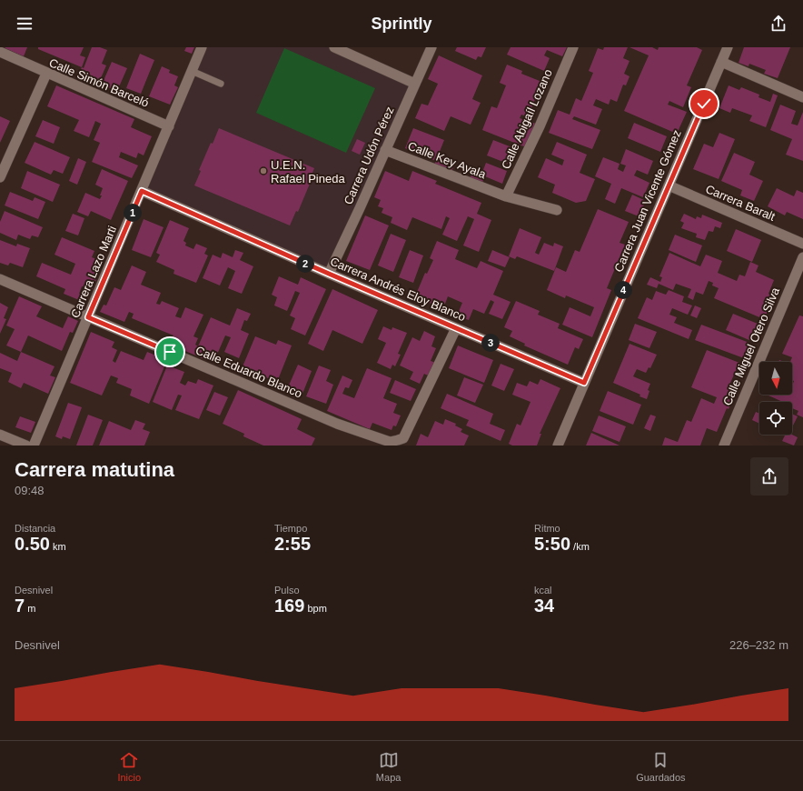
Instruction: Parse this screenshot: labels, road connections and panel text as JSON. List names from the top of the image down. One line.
{"streets":{"street":["Calle Simón Barceló","Calle Abigaíl Lozano","Carrera Udón Pérez","Calle Key Ayala","Carrera Juan Vicente Gómez","Carrera Baralt","Carrera Lazo Marti","Carrera Andrés Eloy Blanco","Calle Miguel Otero Silva","Calle Eduardo Blanco"]},"crossings":[["Calle Simón Barceló","Carrera Lazo Marti"],["Calle Abigaíl Lozano","Calle Key Ayala"],["Carrera Udón Pérez","Calle Key Ayala"],["Carrera Udón Pérez","Carrera Andrés Eloy Blanco"],["Carrera Juan Vicente Gómez","Carrera Baralt"],["Carrera Juan Vicente Gómez","Carrera Andrés Eloy Blanco"],["Carrera Lazo Marti","Carrera Andrés Eloy Blanco"],["Carrera Lazo Marti","Calle Eduardo Blanco"]],"places":["U.E.N. Rafael Pineda"],"north":"bottom","page":{"header":"Sprintly","pins":["1","2","4","3"],"heading":["Carrera matutina","09:48"],"stats":[["Distancia","0.50 km"],["Tiempo","2:55"],["Ritmo","5:50 /km"],["Desnivel","7 m"],["Pulso","169 bpm"],["kcal","34"]],"chart":["Desnivel","226–232 m"],"tabs":["Inicio","Mapa","Guardados"]}}
